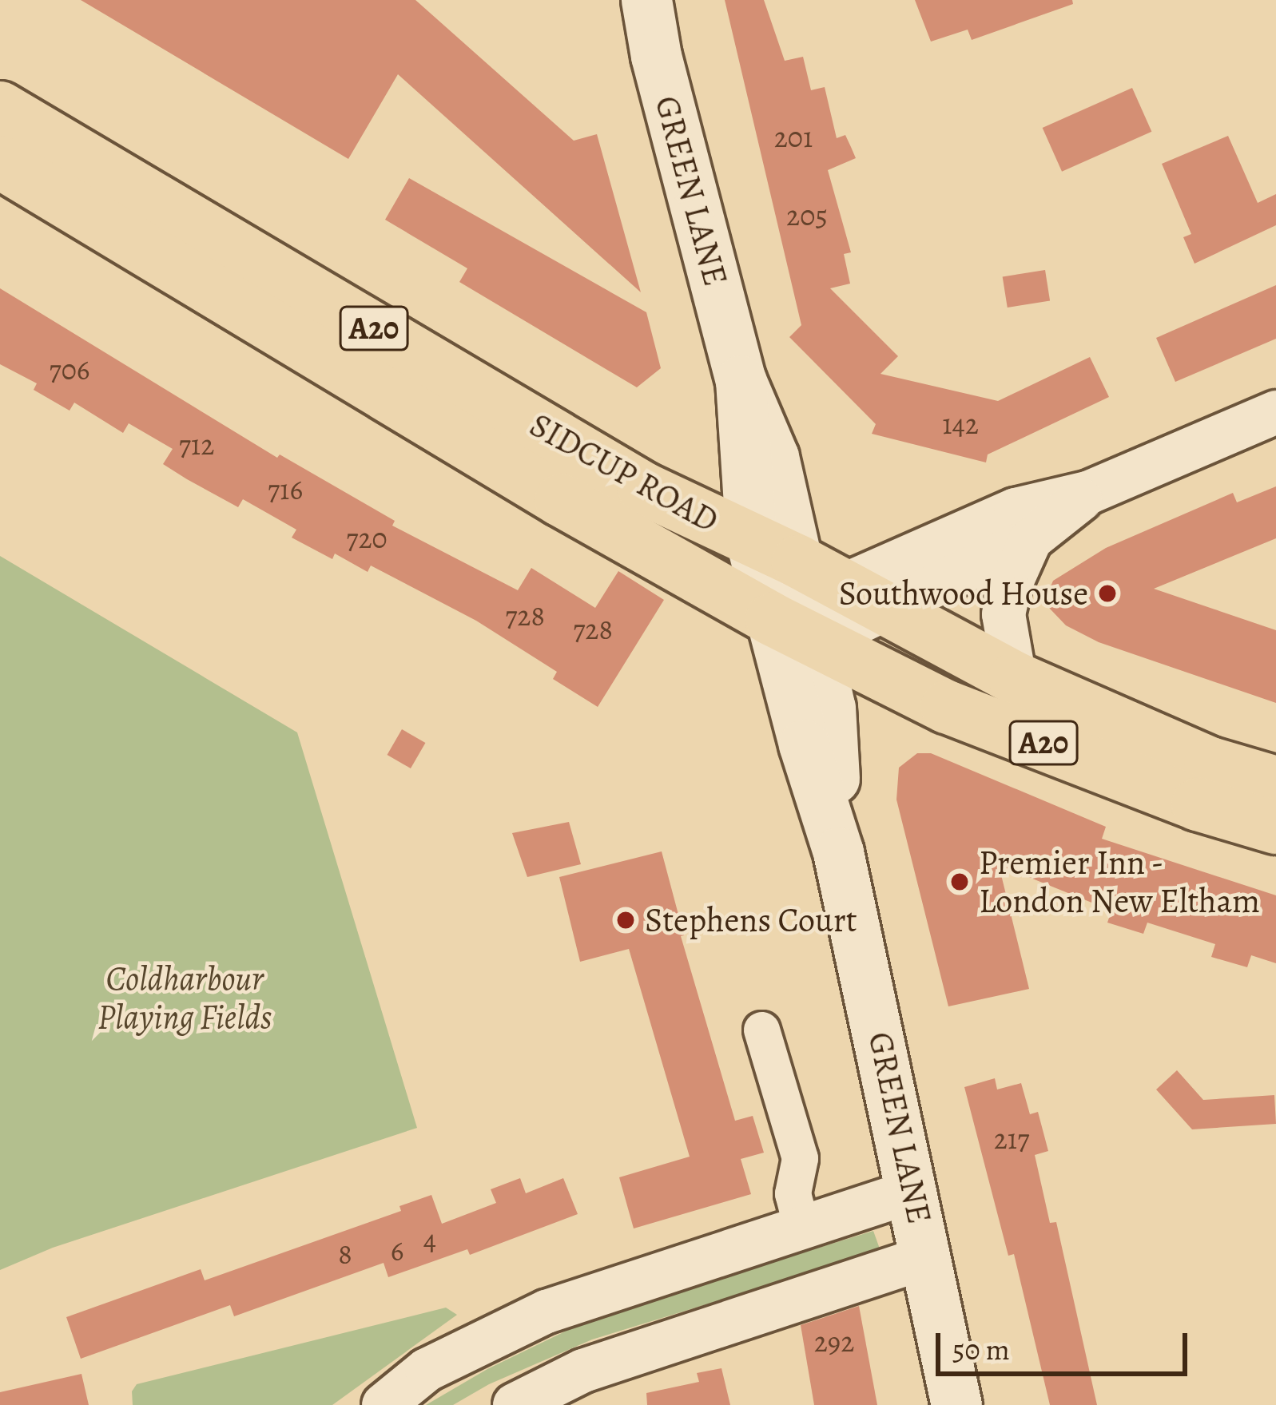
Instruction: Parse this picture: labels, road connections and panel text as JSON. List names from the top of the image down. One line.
{"streets":{"highway":["A20","SIDCUP ROAD"],"main road":["GREEN LANE"]},"crossings":[["GREEN LANE","SIDCUP ROAD"]],"parks":["Coldharbour Playing Fields"],"places":["Southwood House","Premier Inn - London New Eltham","Stephens Court"],"house_numbers":["201","205","706","142","712","716","720","728","728","217","4","6","8","292"],"scale_bar":"50 m"}
